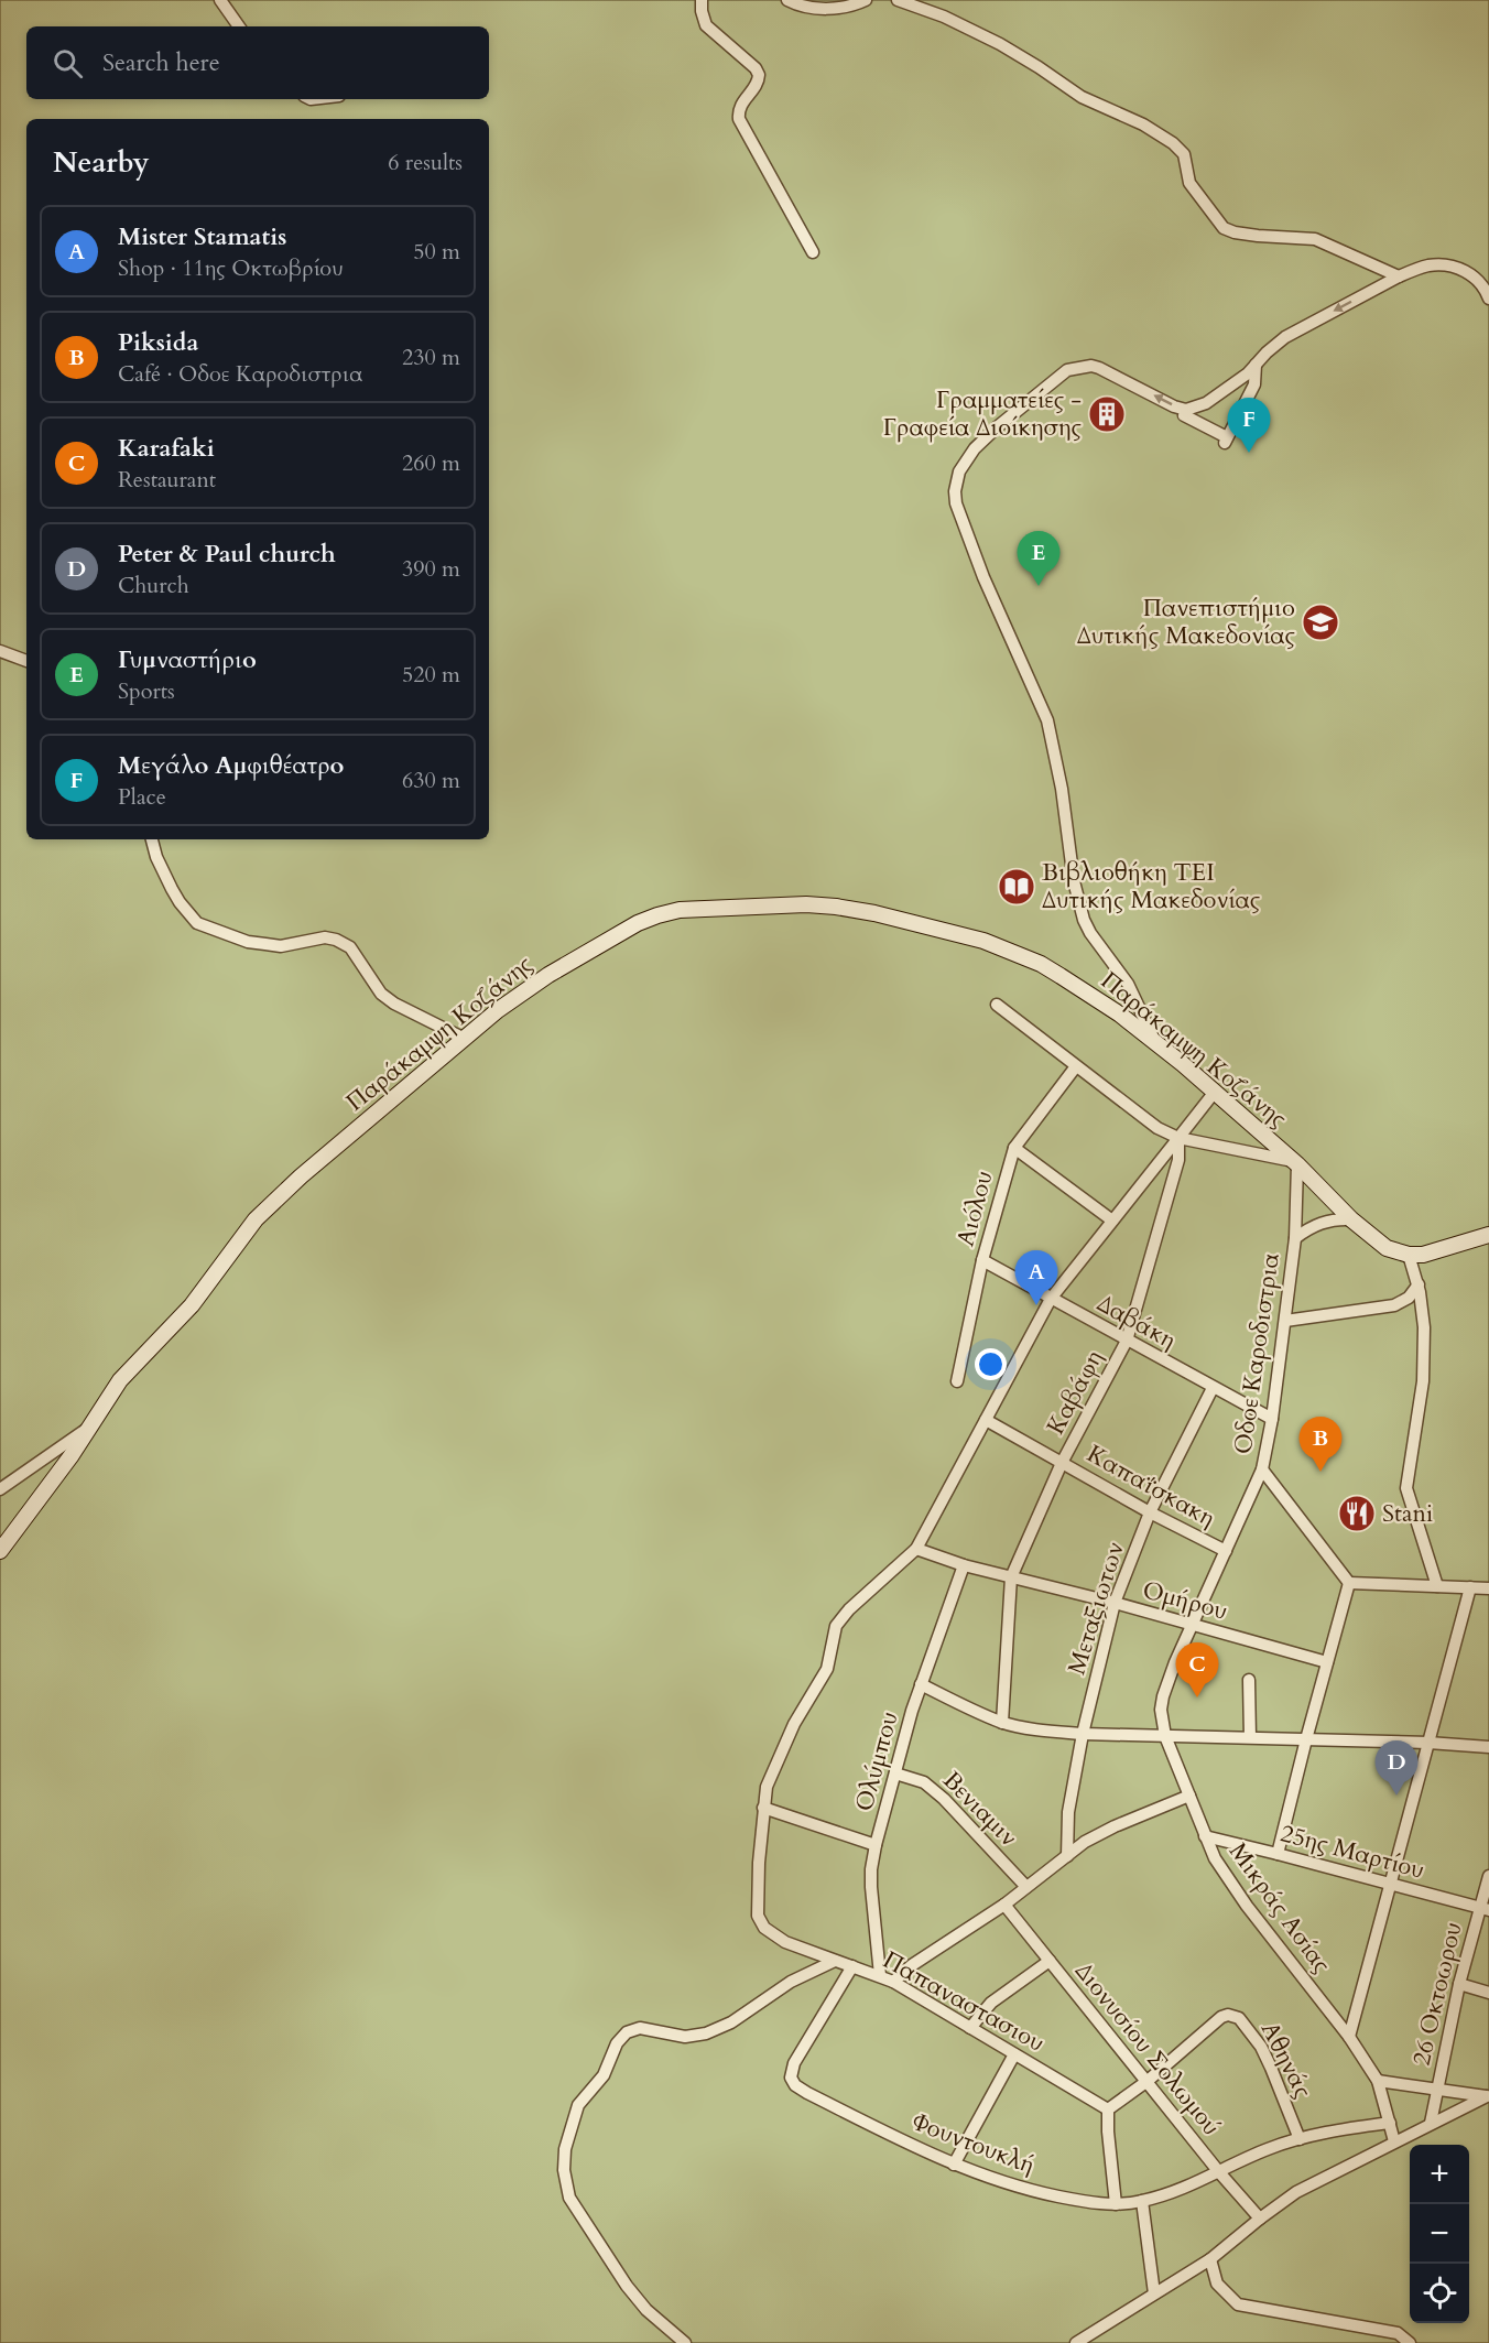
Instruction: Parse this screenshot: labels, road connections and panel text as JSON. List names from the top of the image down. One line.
{"streets":{"main road":["Παράκαμψη Κοζάνης"],"street":["Αιόλου","Δαβάκη","Oδοε Καροδιστρια","Καβάφη","Καπαΐσκακη","Ομήρου","Μεταξιωτων","Ολύμπου","Βενιαμιν","25ης Μαρτίου","Μικράς Ασίας","26 Οκτοωρου","Παπαναστασιου","Διονυσίου Σολωμού","Αθηνάς","Φουντουκλή"]},"crossings":[["Παράκαμψη Κοζάνης","Oδοε Καροδιστρια"],["Αιόλου","Δαβάκη"],["Δαβάκη","Oδοε Καροδιστρια"],["Δαβάκη","Καβάφη"],["Δαβάκη","Μεταξιωτων"],["Oδοε Καροδιστρια","Μικράς Ασίας"],["Καβάφη","Καπαΐσκακη"],["Καβάφη","Ομήρου"],["Καπαΐσκακη","Μεταξιωτων"],["Καπαΐσκακη","Μικράς Ασίας"],["Ομήρου","Μεταξιωτων"],["Ομήρου","Ολύμπου"],["Ομήρου","Μικράς Ασίας"],["Ολύμπου","Βενιαμιν"],["Ολύμπου","Παπαναστασιου"],["25ης Μαρτίου","Μικράς Ασίας"],["25ης Μαρτίου","26 Οκτοωρου"],["Μικράς Ασίας","Φουντουκλή"],["Παπαναστασιου","Φουντουκλή"],["Διονυσίου Σολωμού","Αθηνάς"],["Διονυσίου Σολωμού","Φουντουκλή"],["Αθηνάς","Φουντουκλή"]],"places":{"building":["Γραμματείες - Γραφεία Διοίκησης"],"school or university":["Πανεπιστήμιο Δυτικής Μακεδονίας"],"library":["Βιβλιοθήκη ΤΕΙ Δυτικής Μακεδονίας"],"restaurant":["Stani"]},"page":{"search":"Search here","heading":["Nearby","6 results"],"list":[{"mark":"A","name":"Mister Stamatis","note":"Shop · 11ης Οκτωβρίου","value":"50 m"},{"mark":"B","name":"Piksida","note":"Café · Oδοε Καροδιστρια","value":"230 m"},{"mark":"C","name":"Karafaki","note":"Restaurant","value":"260 m"},{"mark":"D","name":"Peter & Paul church","note":"Church","value":"390 m"},{"mark":"E","name":"Γυμναστήριο","note":"Sports","value":"520 m"},{"mark":"F","name":"Μεγάλο Αμφιθέατρο","note":"Place","value":"630 m"}],"pins":["F","E","A","B","C","D"],"map_buttons":["+","−"]}}
